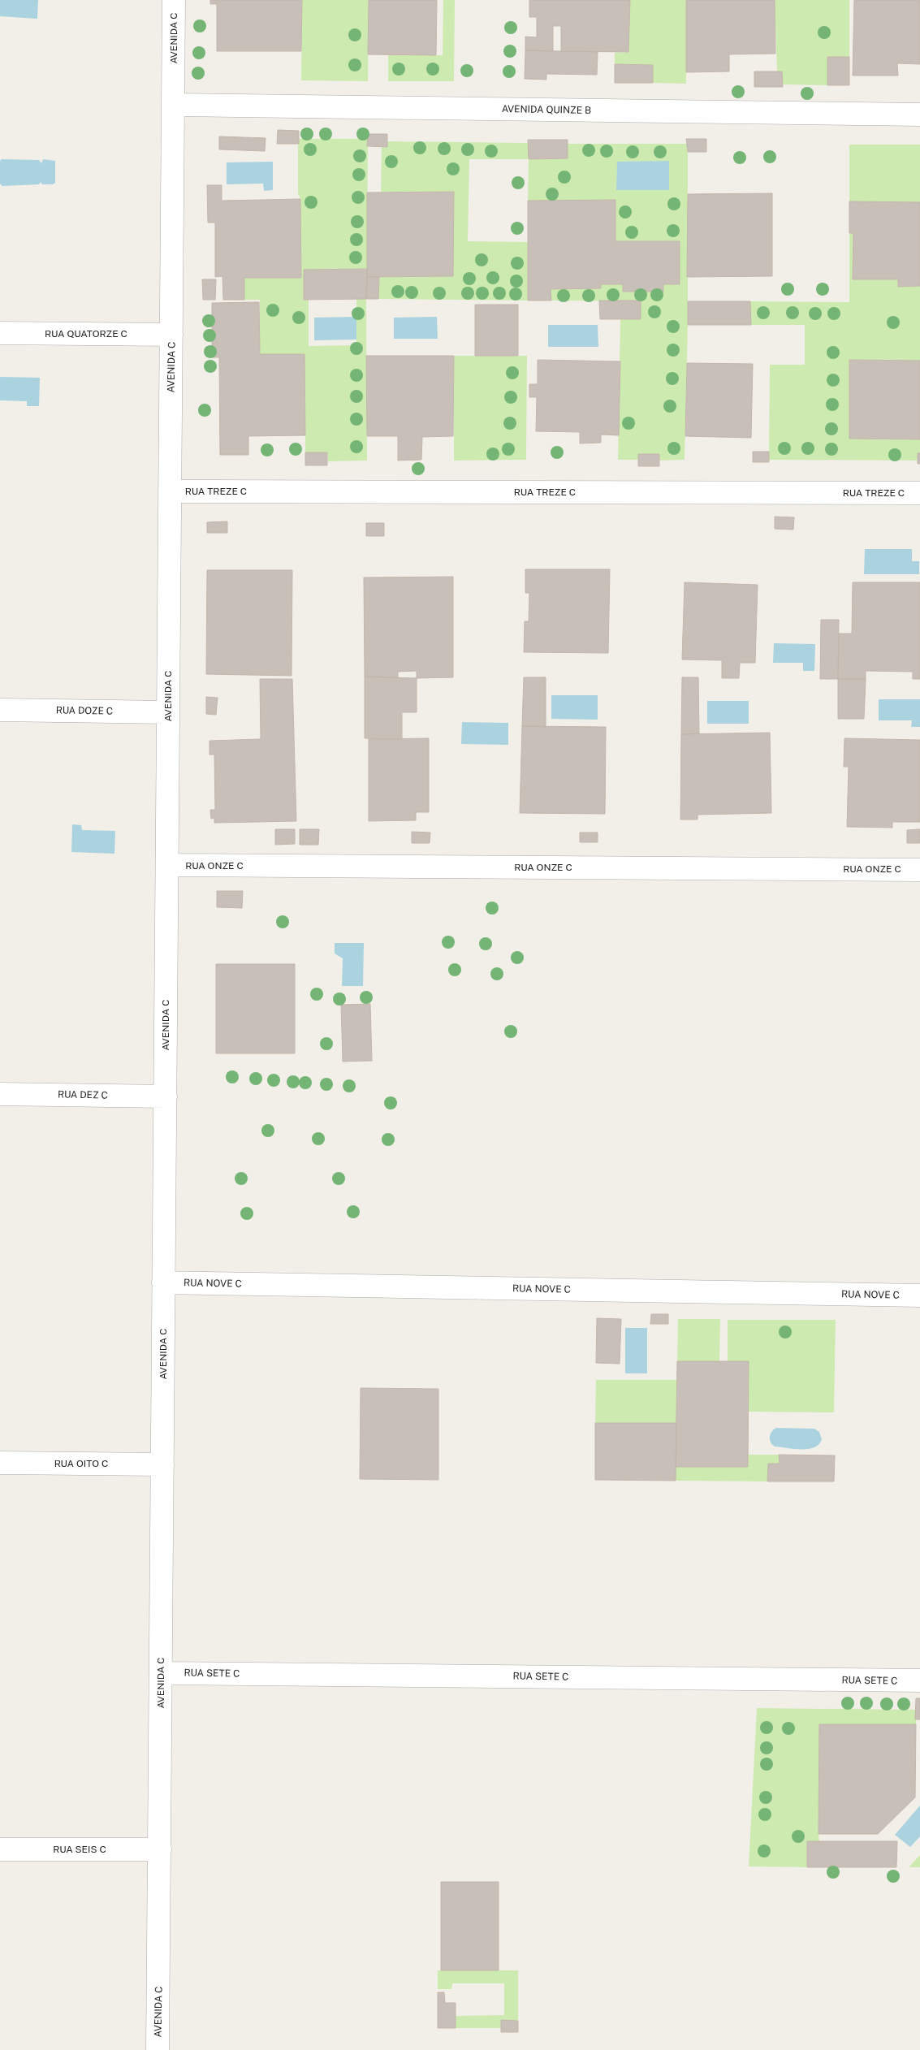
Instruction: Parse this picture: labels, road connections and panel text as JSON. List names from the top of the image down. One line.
{"streets":{"street":["AVENIDA C","AVENIDA QUINZE B","RUA QUATORZE C","RUA TREZE C","RUA DOZE C","RUA ONZE C","RUA DEZ C","RUA NOVE C","RUA OITO C","RUA SETE C","RUA SEIS C"]},"crossings":[["AVENIDA C","AVENIDA QUINZE B"],["AVENIDA C","RUA QUATORZE C"],["AVENIDA C","RUA TREZE C"],["AVENIDA C","RUA DOZE C"],["AVENIDA C","RUA ONZE C"],["AVENIDA C","RUA DEZ C"],["AVENIDA C","RUA NOVE C"],["AVENIDA C","RUA OITO C"],["AVENIDA C","RUA SETE C"],["AVENIDA C","RUA SEIS C"]]}
